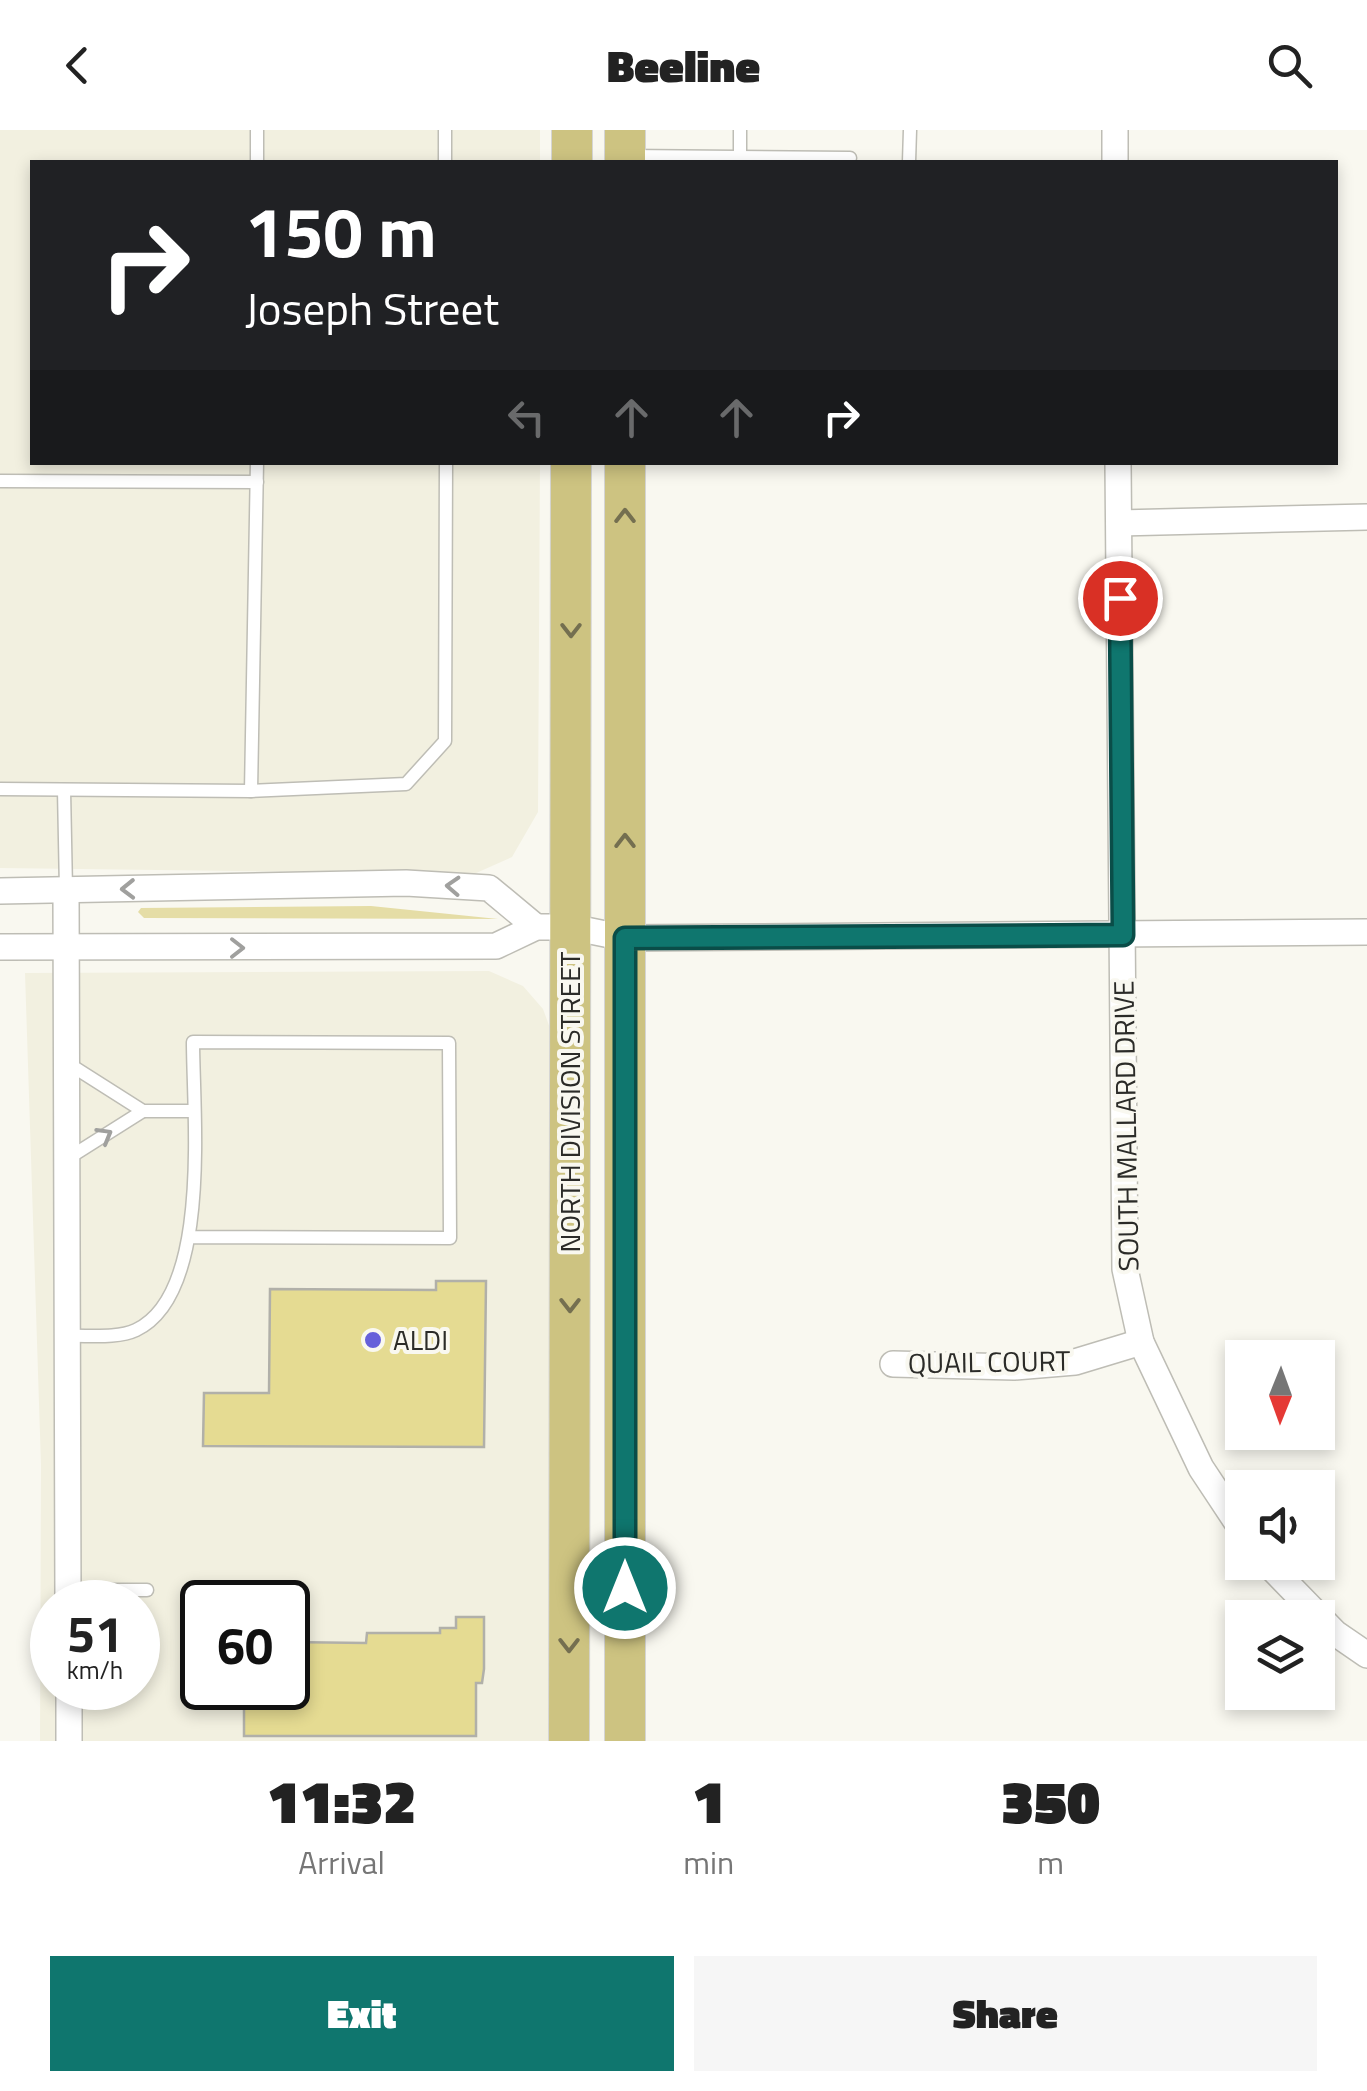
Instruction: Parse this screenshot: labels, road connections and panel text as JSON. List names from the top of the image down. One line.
{"streets":{"main road":["NORTH DIVISION STREET"],"street":["SOUTH MALLARD DRIVE","QUAIL COURT"]},"crossings":[["SOUTH MALLARD DRIVE","QUAIL COURT"]],"places":["ALDI"],"north":"bottom","page":{"header":"Beeline","turn":["150 m","Joseph Street"],"speed":"51 km/h","limit":"60","eta":["11:32","Arrival","1","min","350","m"],"buttons":["Exit","Share"]}}
